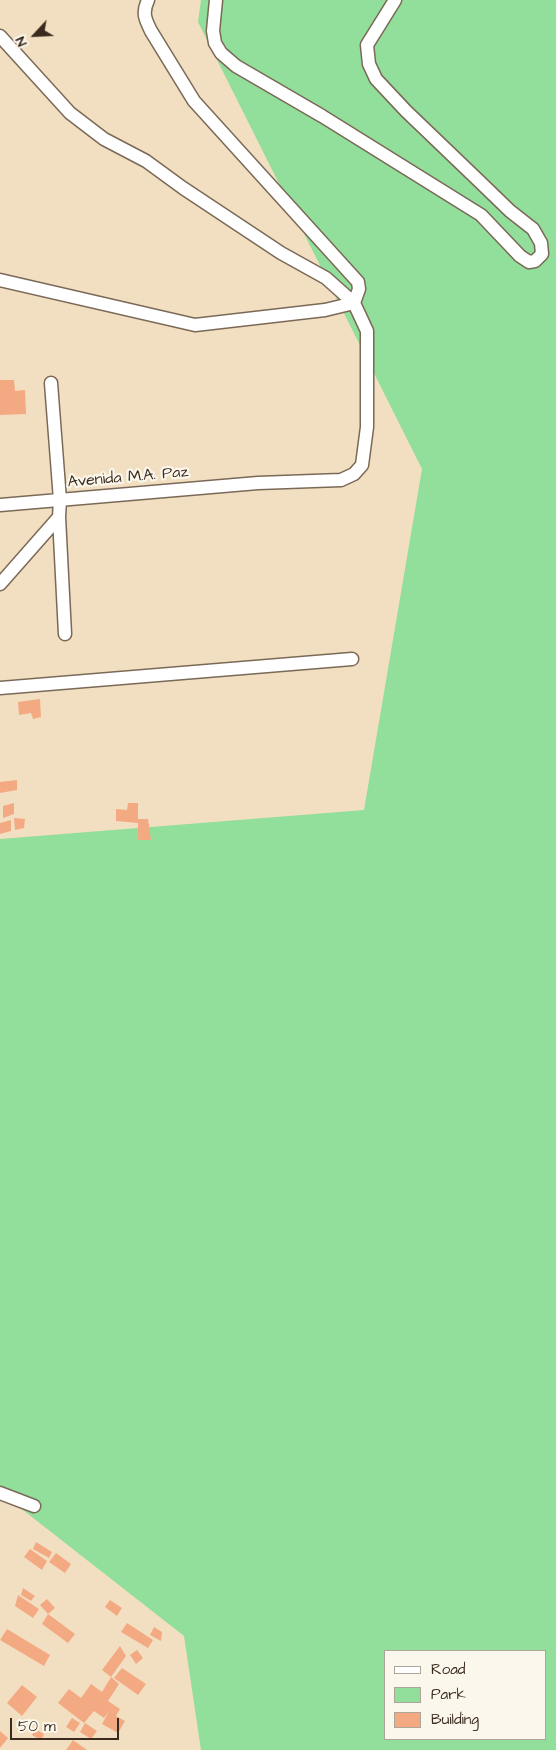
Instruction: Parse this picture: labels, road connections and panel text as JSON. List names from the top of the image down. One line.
{"streets":{"street":["Avenida M.A. Paz"]},"legend":["Road","Park","Building"],"scale_bar":"50 m","north":"bottom left"}
